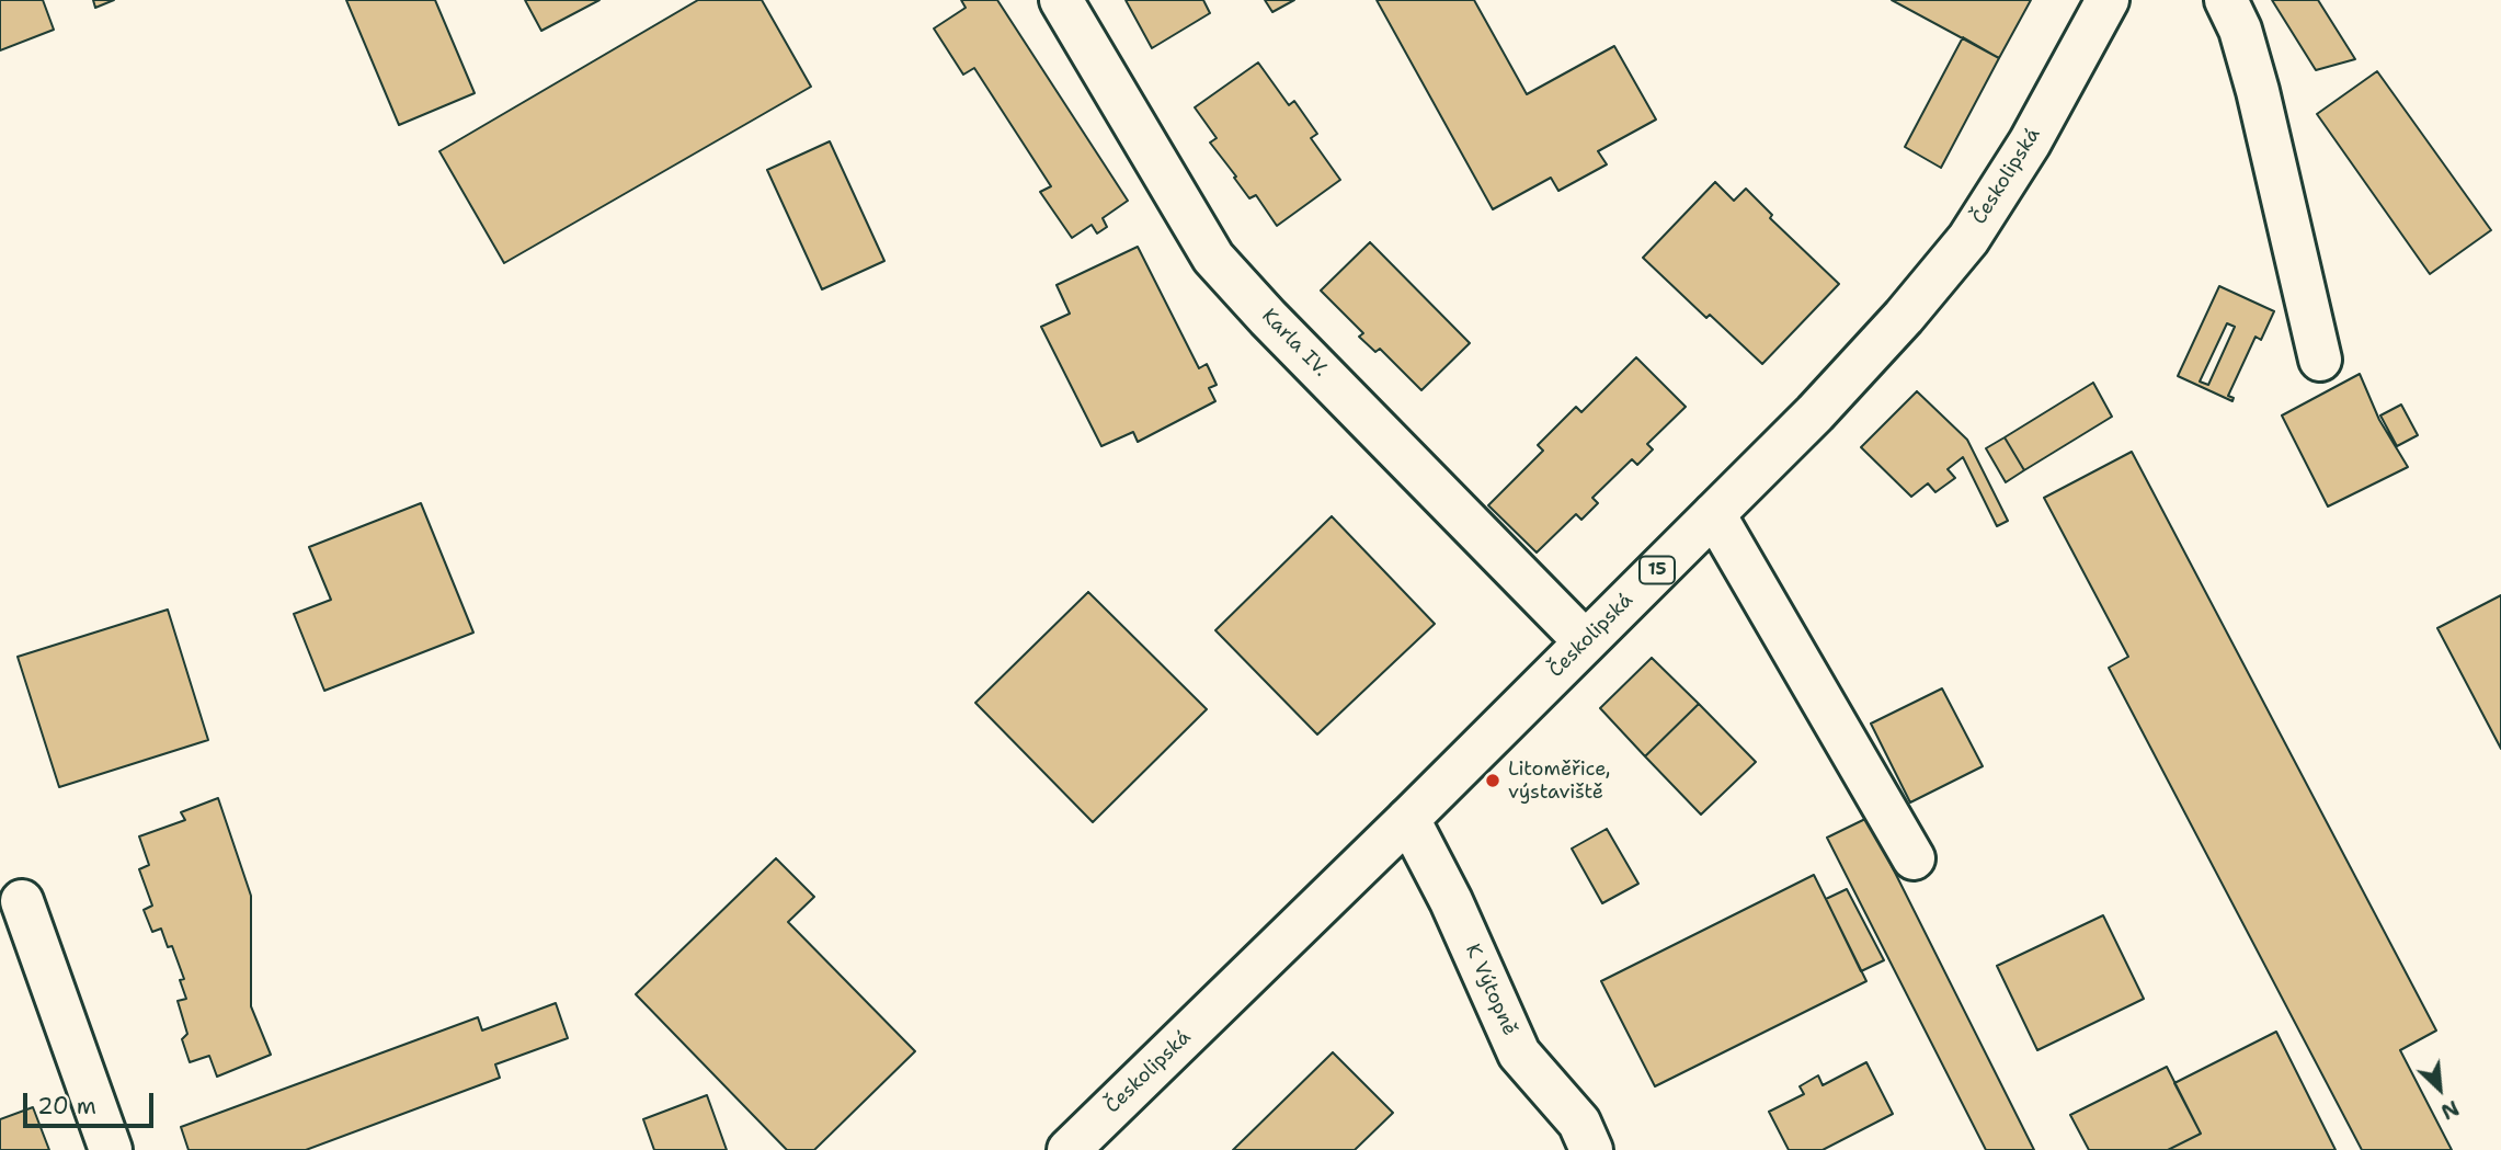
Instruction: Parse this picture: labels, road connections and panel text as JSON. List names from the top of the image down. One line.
{"streets":{"main road":["Českolipská","Karla IV.","15","K Výtopně"]},"crossings":[["Českolipská","Karla IV."],["Českolipská","K Výtopně"]],"places":["Litoměřice, výstaviště"],"scale_bar":"20 m","north":"bottom right"}
